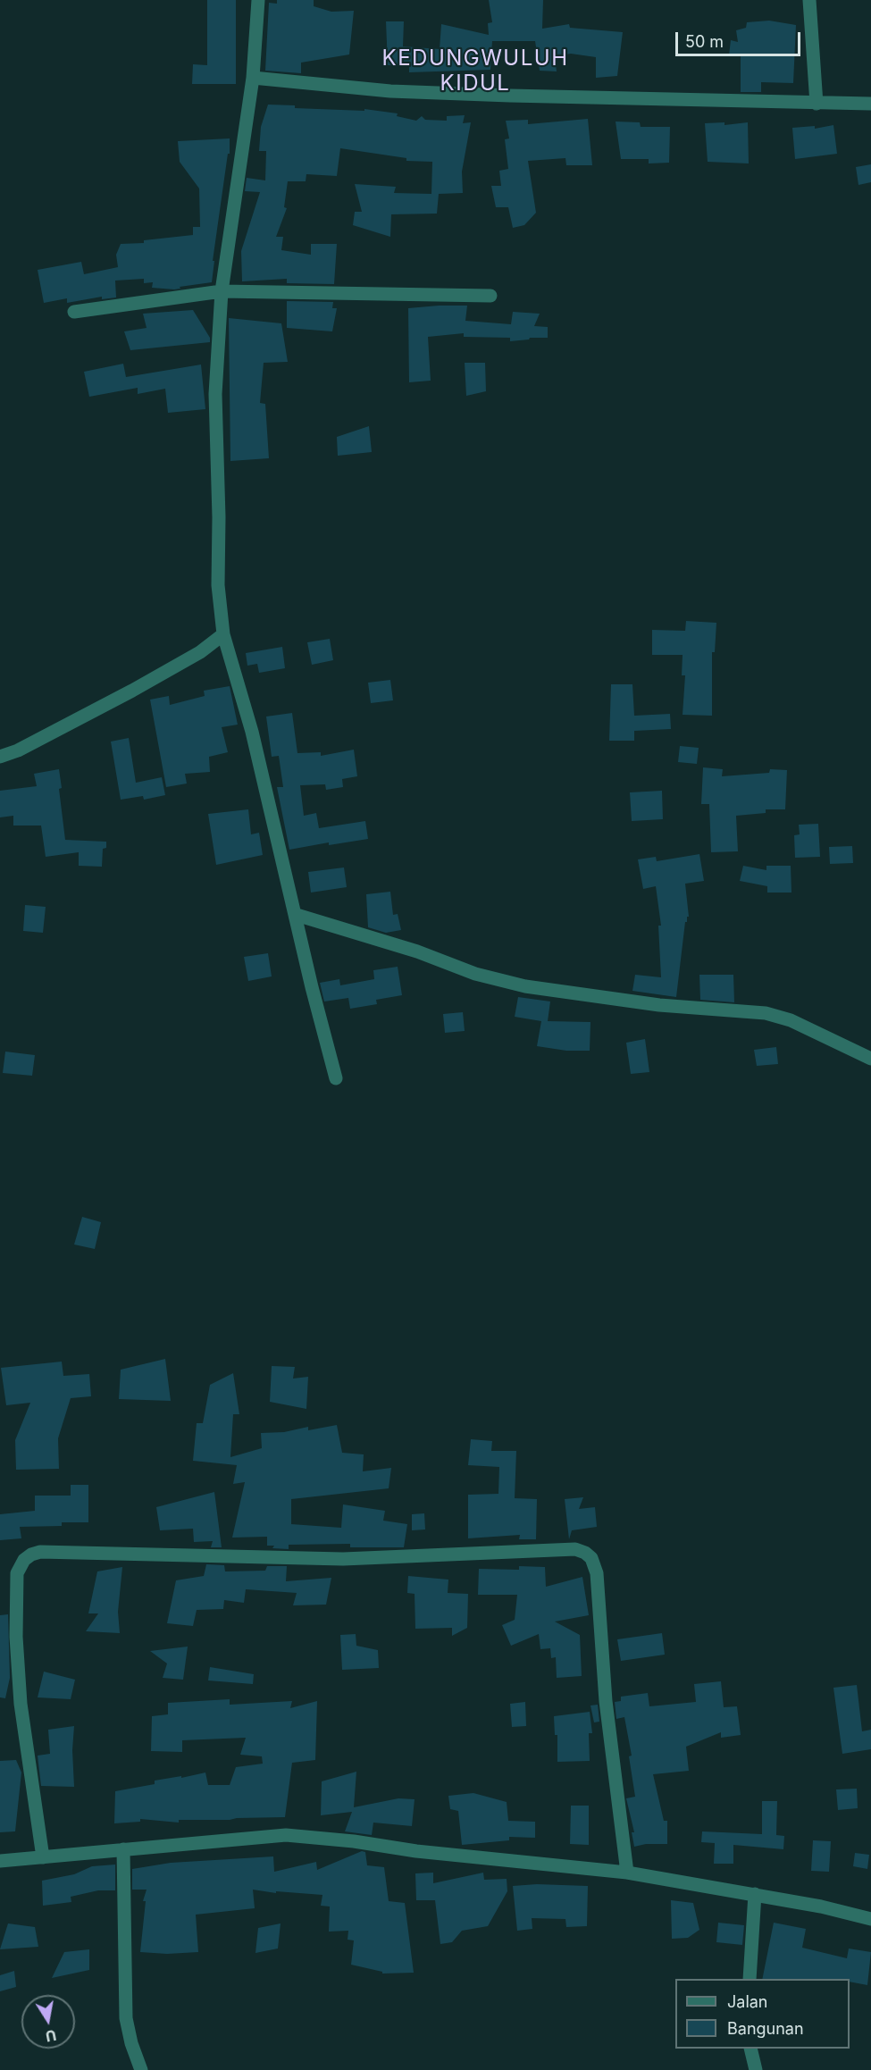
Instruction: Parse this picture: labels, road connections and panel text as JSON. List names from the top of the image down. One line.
{"districts":["KEDUNGWULUH KIDUL"],"legend":["Jalan","Bangunan"],"scale_bar":"50 m","north":"bottom"}
